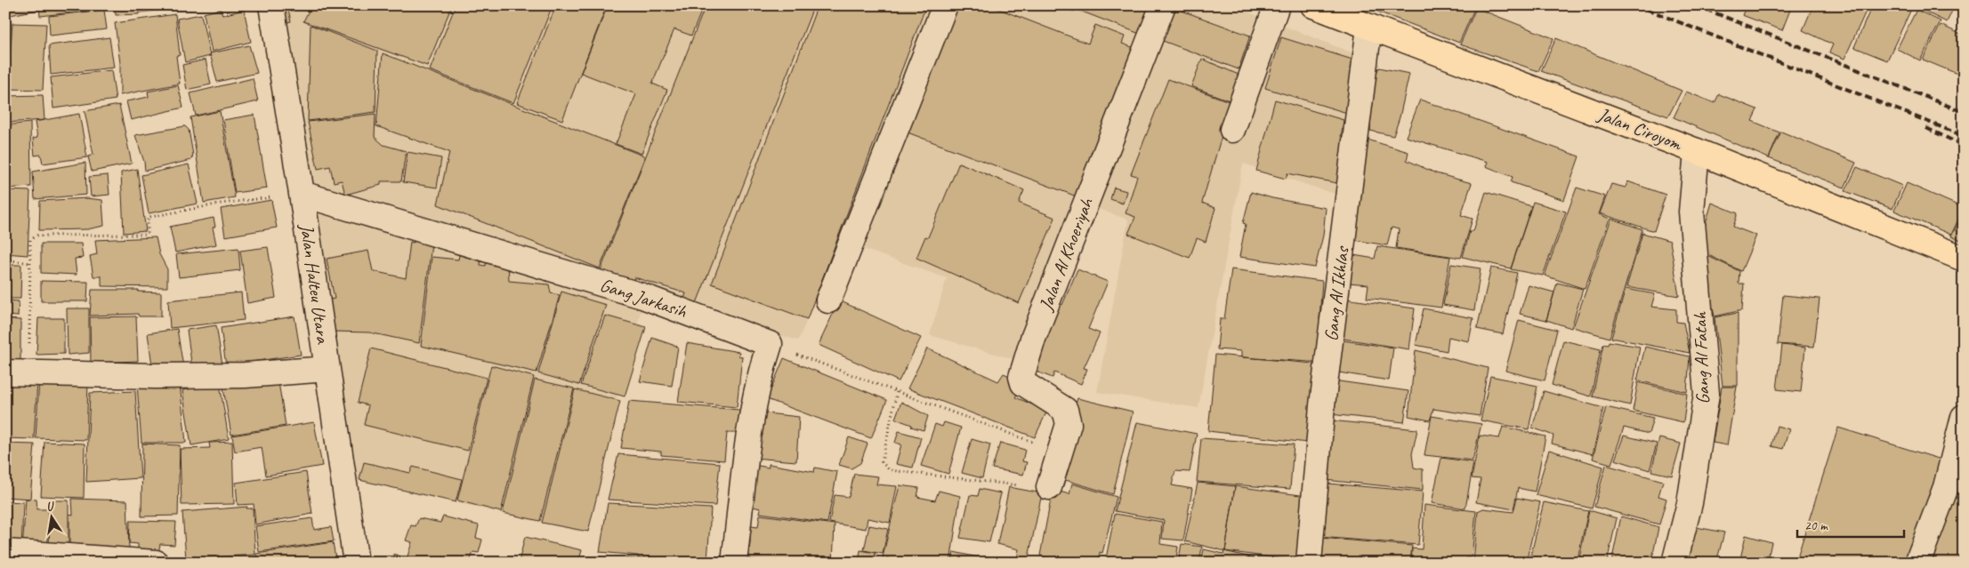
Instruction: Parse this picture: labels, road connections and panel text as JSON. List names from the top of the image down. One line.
{"streets":{"main road":["Jalan Ciroyom"],"street":["Jalan Al Khoeriyah","Jalan Halteu Utara","Gang Al Ikhlas","Gang Jarkasih","Gang Al Fatah"]},"crossings":[["Jalan Ciroyom","Gang Al Ikhlas"],["Jalan Ciroyom","Gang Al Fatah"],["Jalan Halteu Utara","Gang Jarkasih"]],"scale_bar":"20 m","north":"top"}
